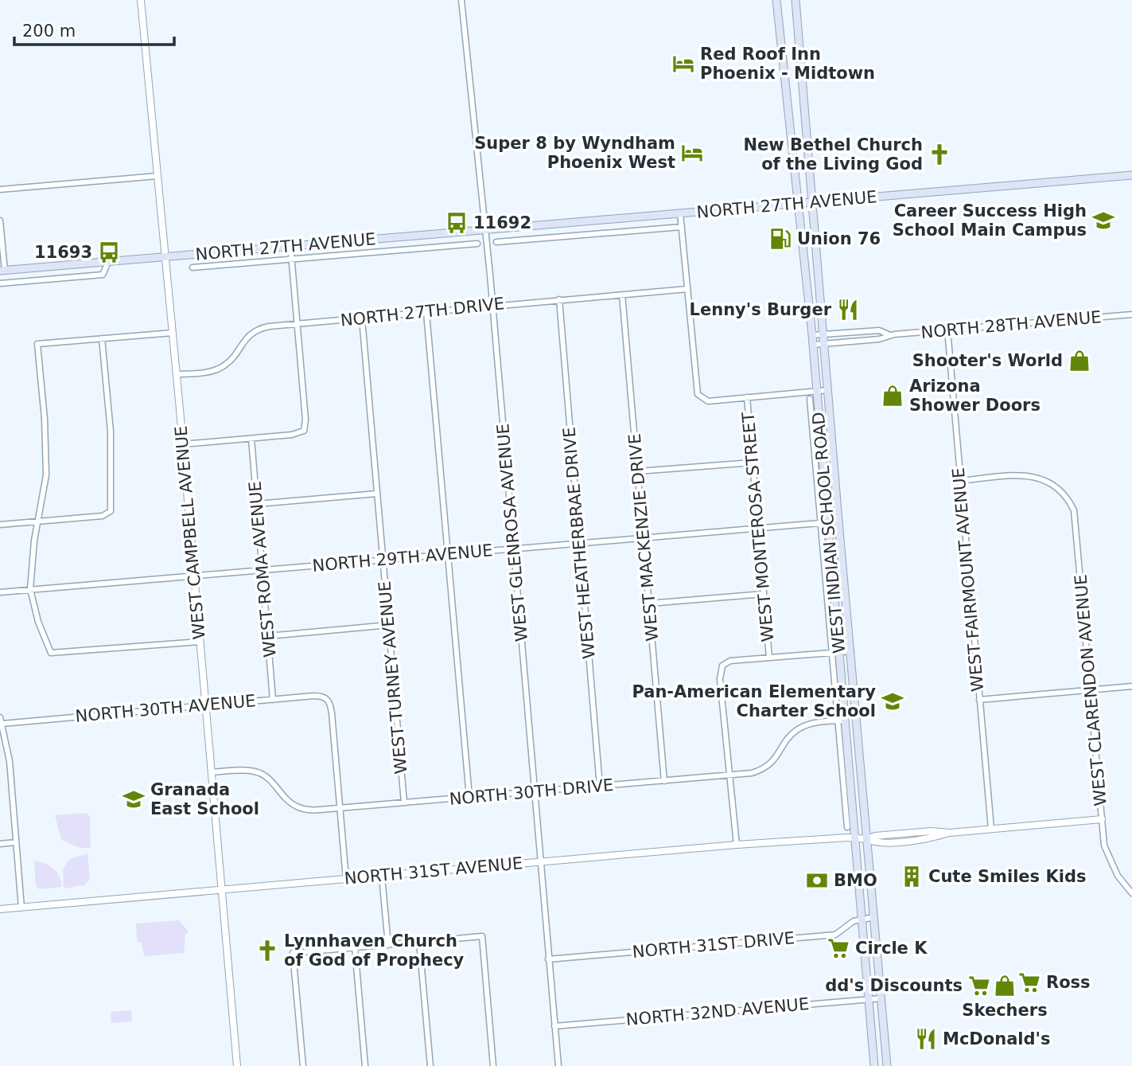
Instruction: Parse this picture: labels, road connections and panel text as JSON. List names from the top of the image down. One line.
{"streets":{"main road":["NORTH 27TH AVENUE","WEST INDIAN SCHOOL ROAD"],"street":["NORTH 27TH DRIVE","NORTH 28TH AVENUE","WEST MONTEROSA STREET","WEST CAMPBELL AVENUE","WEST GLENROSA AVENUE","WEST MACKENZIE DRIVE","WEST HEATHERBRAE DRIVE","NORTH 29TH AVENUE","WEST ROMA AVENUE","WEST FAIRMOUNT AVENUE","WEST TURNEY AVENUE","WEST CLARENDON AVENUE","NORTH 30TH AVENUE","NORTH 30TH DRIVE","NORTH 31ST AVENUE","NORTH 31ST DRIVE","NORTH 32ND AVENUE"]},"crossings":[["NORTH 27TH AVENUE","WEST CAMPBELL AVENUE"],["NORTH 27TH AVENUE","WEST GLENROSA AVENUE"],["NORTH 27TH AVENUE","WEST INDIAN SCHOOL ROAD"],["NORTH 27TH DRIVE","WEST CAMPBELL AVENUE"],["NORTH 27TH DRIVE","WEST GLENROSA AVENUE"],["NORTH 27TH DRIVE","WEST MACKENZIE DRIVE"],["NORTH 27TH DRIVE","WEST HEATHERBRAE DRIVE"],["NORTH 27TH DRIVE","WEST TURNEY AVENUE"],["NORTH 28TH AVENUE","WEST INDIAN SCHOOL ROAD"],["NORTH 28TH AVENUE","WEST FAIRMOUNT AVENUE"],["WEST MONTEROSA STREET","NORTH 29TH AVENUE"],["WEST CAMPBELL AVENUE","NORTH 29TH AVENUE"],["WEST CAMPBELL AVENUE","NORTH 30TH AVENUE"],["WEST CAMPBELL AVENUE","NORTH 30TH DRIVE"],["WEST CAMPBELL AVENUE","NORTH 31ST AVENUE"],["WEST GLENROSA AVENUE","NORTH 29TH AVENUE"],["WEST GLENROSA AVENUE","NORTH 30TH DRIVE"],["WEST GLENROSA AVENUE","NORTH 31ST AVENUE"],["WEST GLENROSA AVENUE","NORTH 31ST DRIVE"],["WEST GLENROSA AVENUE","NORTH 32ND AVENUE"],["WEST INDIAN SCHOOL ROAD","NORTH 29TH AVENUE"],["WEST INDIAN SCHOOL ROAD","NORTH 30TH DRIVE"],["WEST INDIAN SCHOOL ROAD","NORTH 31ST AVENUE"],["WEST INDIAN SCHOOL ROAD","NORTH 31ST DRIVE"],["WEST INDIAN SCHOOL ROAD","NORTH 32ND AVENUE"],["WEST MACKENZIE DRIVE","NORTH 29TH AVENUE"],["WEST MACKENZIE DRIVE","NORTH 30TH DRIVE"],["WEST HEATHERBRAE DRIVE","NORTH 29TH AVENUE"],["WEST HEATHERBRAE DRIVE","NORTH 30TH DRIVE"],["NORTH 29TH AVENUE","WEST ROMA AVENUE"],["NORTH 29TH AVENUE","WEST TURNEY AVENUE"],["WEST ROMA AVENUE","NORTH 30TH AVENUE"],["WEST FAIRMOUNT AVENUE","WEST CLARENDON AVENUE"],["WEST FAIRMOUNT AVENUE","NORTH 31ST AVENUE"],["WEST TURNEY AVENUE","NORTH 30TH DRIVE"],["WEST CLARENDON AVENUE","NORTH 31ST AVENUE"],["NORTH 30TH AVENUE","NORTH 30TH DRIVE"]],"places":{"hotel":["Red Roof Inn Phoenix - Midtown","Super 8 by Wyndham Phoenix West"],"church":["New Bethel Church of the Living God","Lynnhaven Church of God of Prophecy"],"school or university":["Career Success High School Main Campus","Pan-American Elementary Charter School","Granada East School"],"bus stop":["11692","11693"],"fuel station":["Union 76"],"restaurant":["Lenny's Burger","McDonald's"],"shop":["Shooter's World","Arizona Shower Doors","Skechers"],"building":["Cute Smiles Kids"],"bank":["BMO"],"supermarket":["Circle K","Ross","dd's Discounts"]},"scale_bar":"200 m"}
